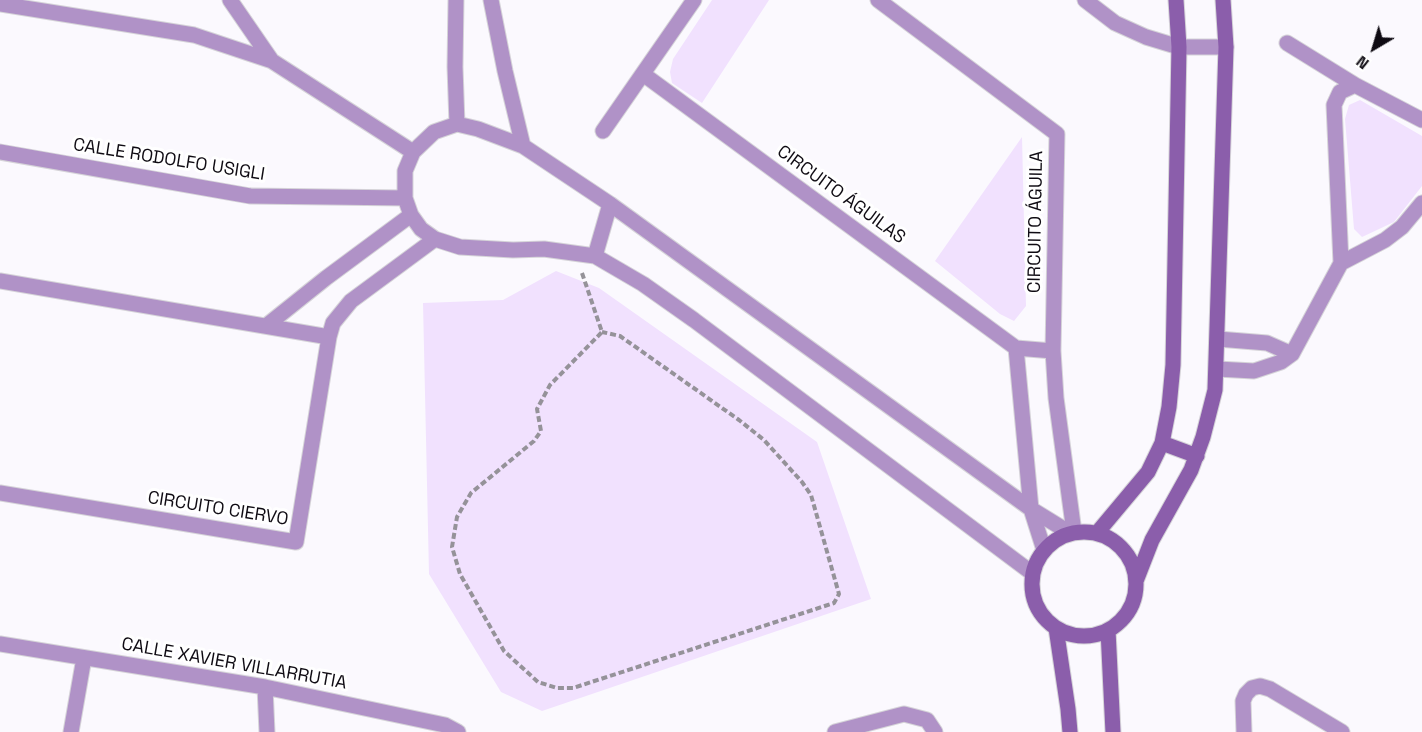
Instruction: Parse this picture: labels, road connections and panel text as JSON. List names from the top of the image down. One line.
{"streets":{"street":["CALLE RODOLFO USIGLI","CIRCUITO ÁGUILAS","CIRCUITO ÁGUILA","CIRCUITO CIERVO","CALLE XAVIER VILLARRUTIA"]},"north":"bottom left"}
